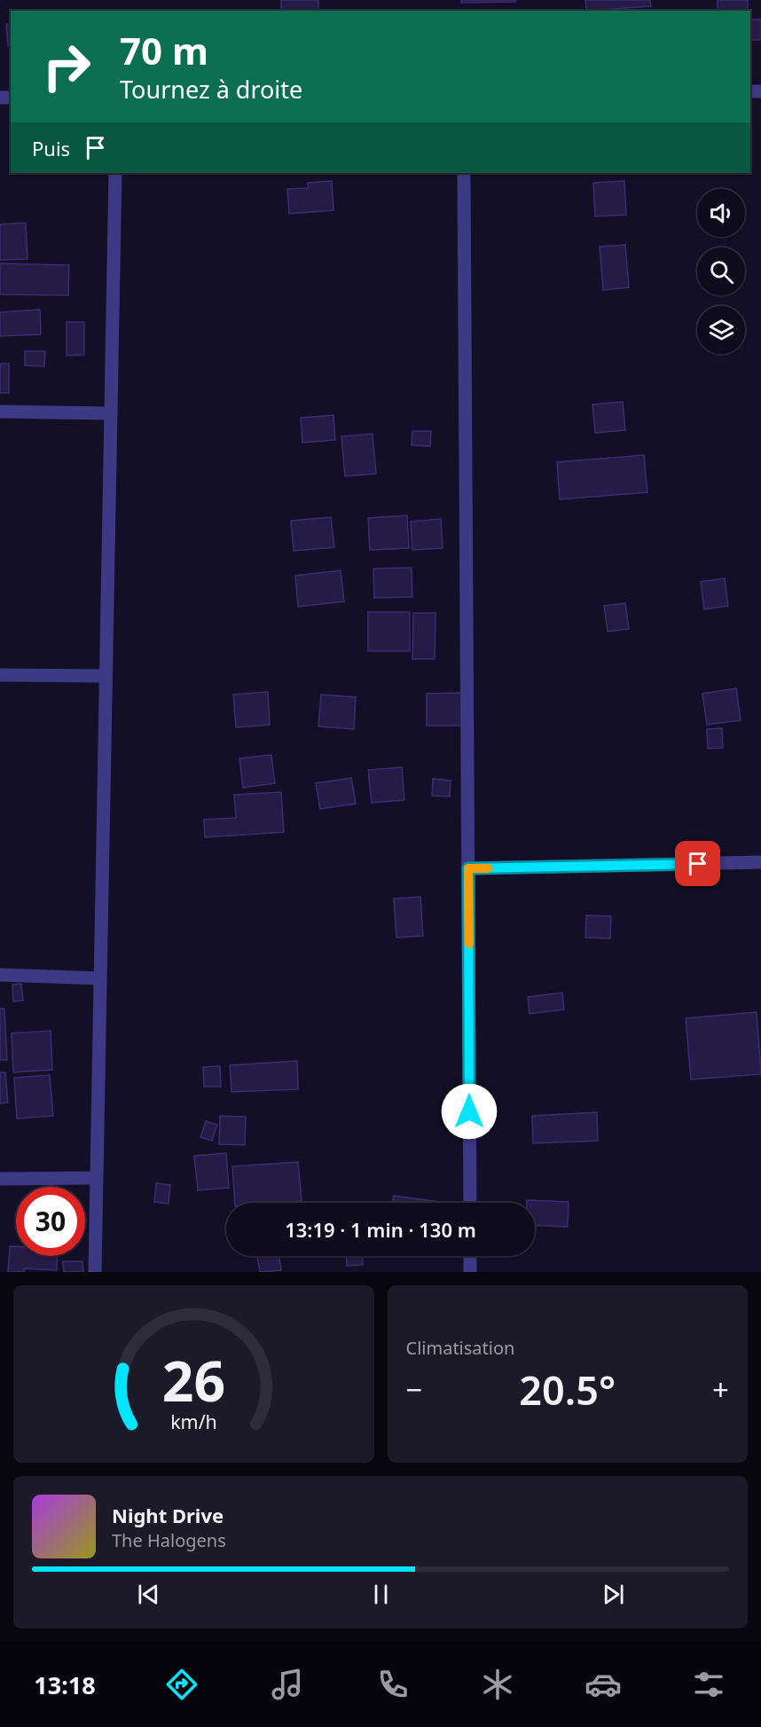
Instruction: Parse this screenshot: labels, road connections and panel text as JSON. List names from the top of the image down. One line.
{"page":{"turn":["70 m","Tournez à droite"],"then":"Puis","limit":"30","trip":"13:19 · 1 min · 130 m","tile":"Climatisation","heat":["−","20.5°","+"],"song":["Night Drive","The Halogens"],"tabs":"13:18","gauge":["26","km/h"]}}
